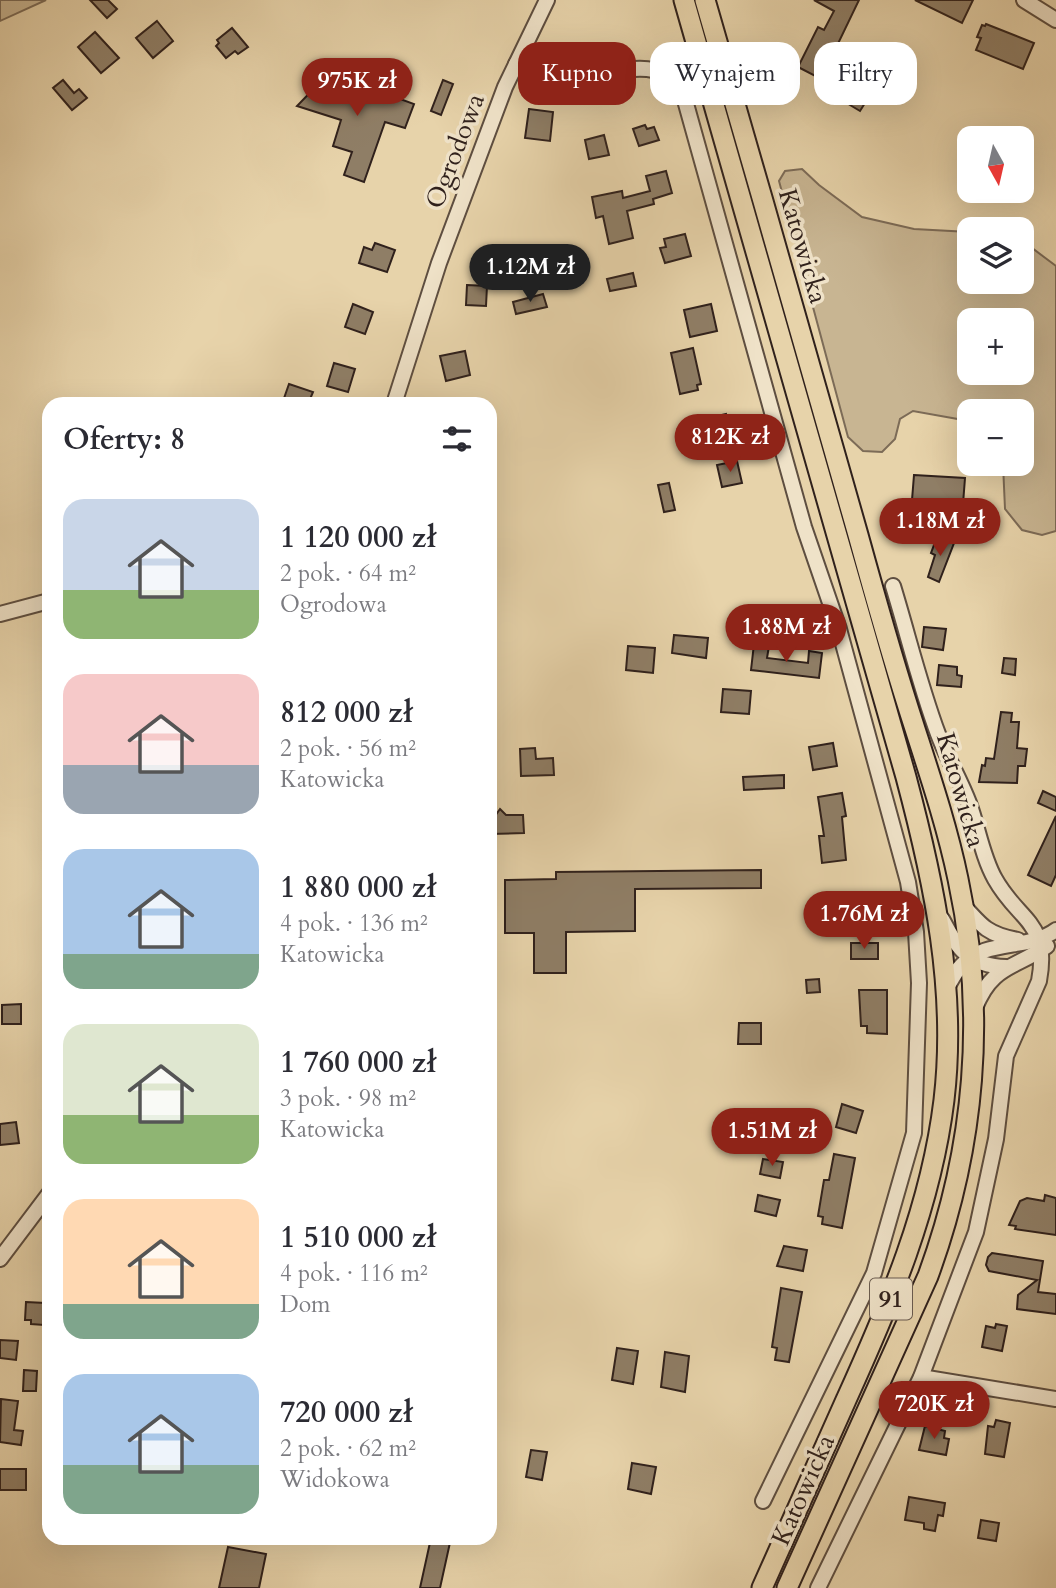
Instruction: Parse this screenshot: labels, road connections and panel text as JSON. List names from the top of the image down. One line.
{"streets":{"main road":["Katowicka","91"],"street":["Ogrodowa"]},"north":"bottom","page":{"chip":["Kupno","Wynajem","Filtry"],"price":["975K zł","1.12M zł","812K zł","1.18M zł","1.88M zł","1.76M zł","1.51M zł","720K zł"],"map_buttons":["+","−"],"heading":"Oferty: 8","list":[{"name":"1 120 000 zł","note":"2 pok. · 64 m² · Ogrodowa"},{"name":"812 000 zł","note":"2 pok. · 56 m² · Katowicka"},{"name":"1 880 000 zł","note":"4 pok. · 136 m² · Katowicka"},{"name":"1 760 000 zł","note":"3 pok. · 98 m² · Katowicka"},{"name":"1 510 000 zł","note":"4 pok. · 116 m² · Dom"},{"name":"720 000 zł","note":"2 pok. · 62 m² · Widokowa"}]}}
